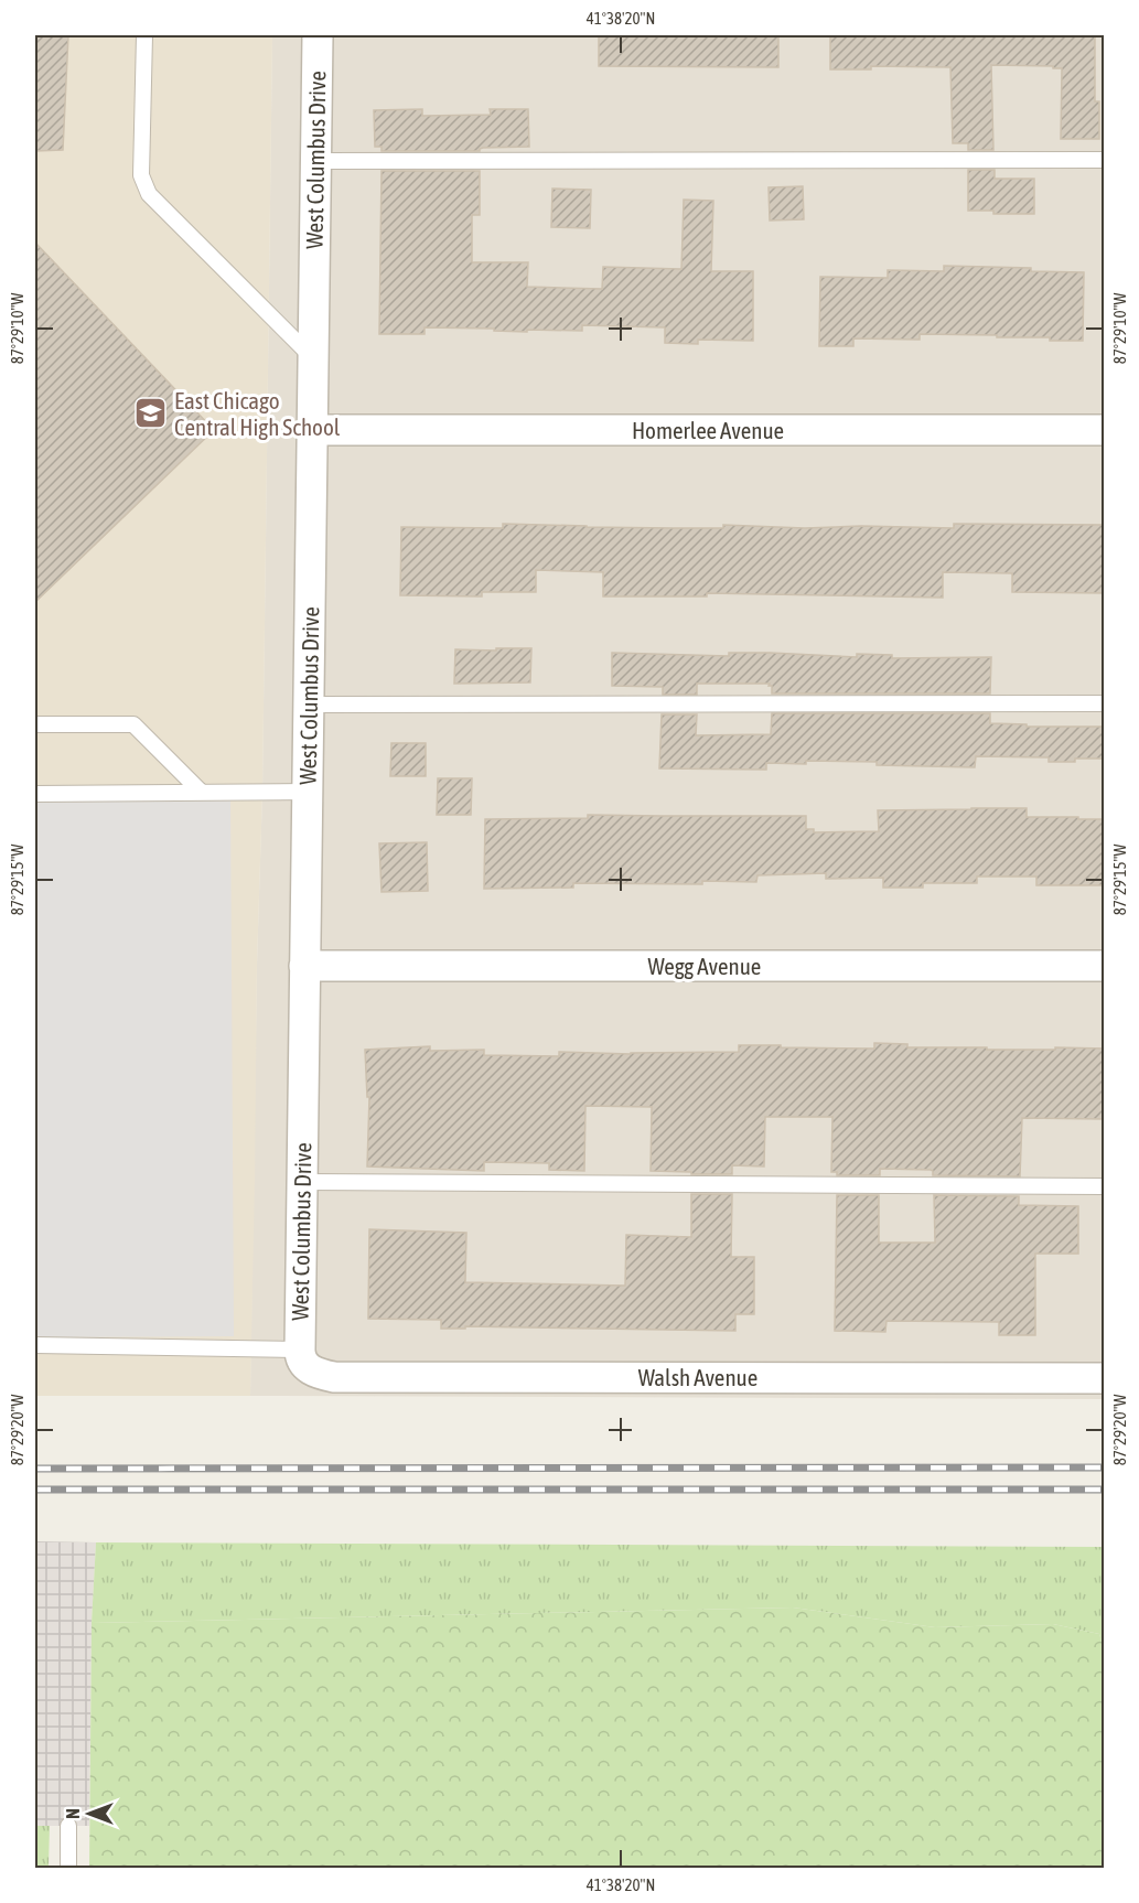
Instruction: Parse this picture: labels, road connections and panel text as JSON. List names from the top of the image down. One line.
{"streets":{"street":["West Columbus Drive","Homerlee Avenue","Wegg Avenue","Walsh Avenue"]},"crossings":[["West Columbus Drive","Homerlee Avenue"],["West Columbus Drive","Wegg Avenue"],["West Columbus Drive","Walsh Avenue"]],"places":{"school or university":["East Chicago Central High School"]},"north":"left","coordinates":["41°38'20\"N","87°29'10\"W","87°29'15\"W","87°29'20\"W"]}
